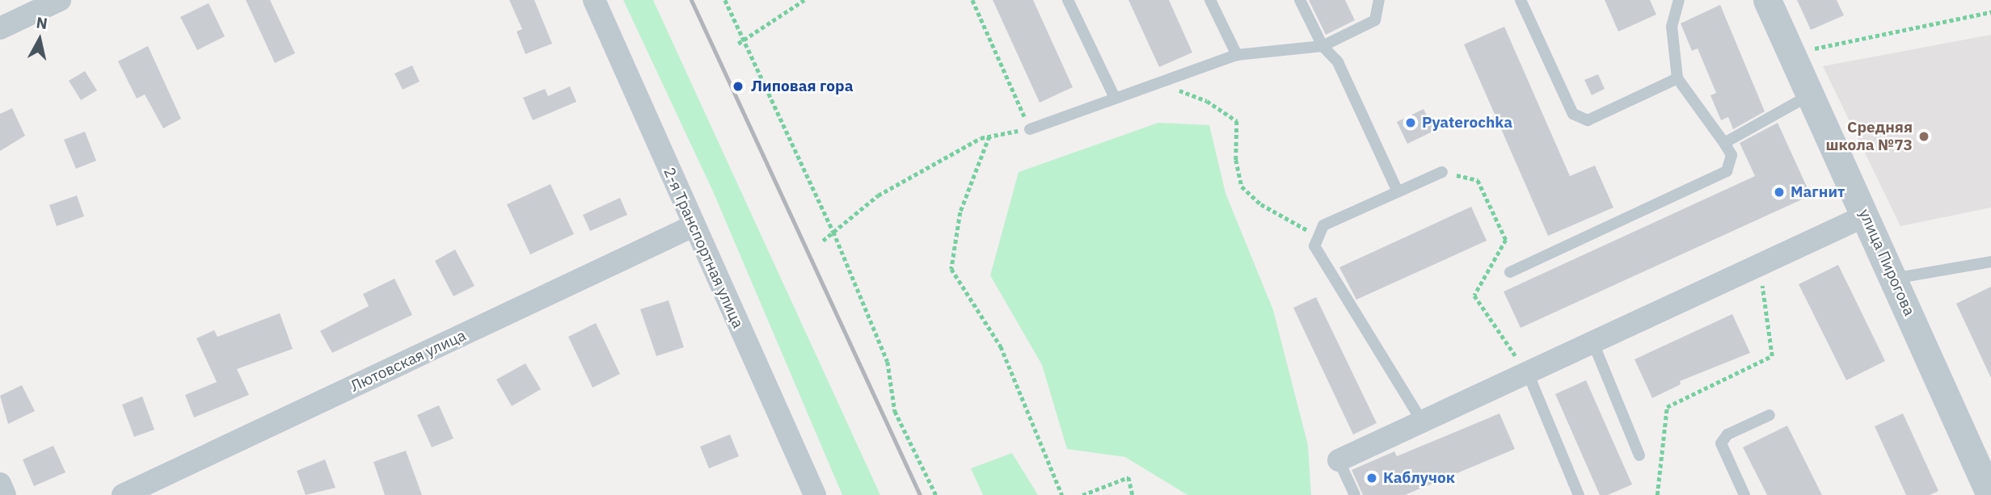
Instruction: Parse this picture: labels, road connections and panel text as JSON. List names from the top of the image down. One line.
{"streets":{"street":["2-я Транспортная улица","улица Пирогова","Лютовская улица"]},"crossings":[["2-я Транспортная улица","Лютовская улица"]],"places":["Липовая гора","Pyaterochka","Средняя школа №73","Магнит","Каблучок"],"north":"top"}
